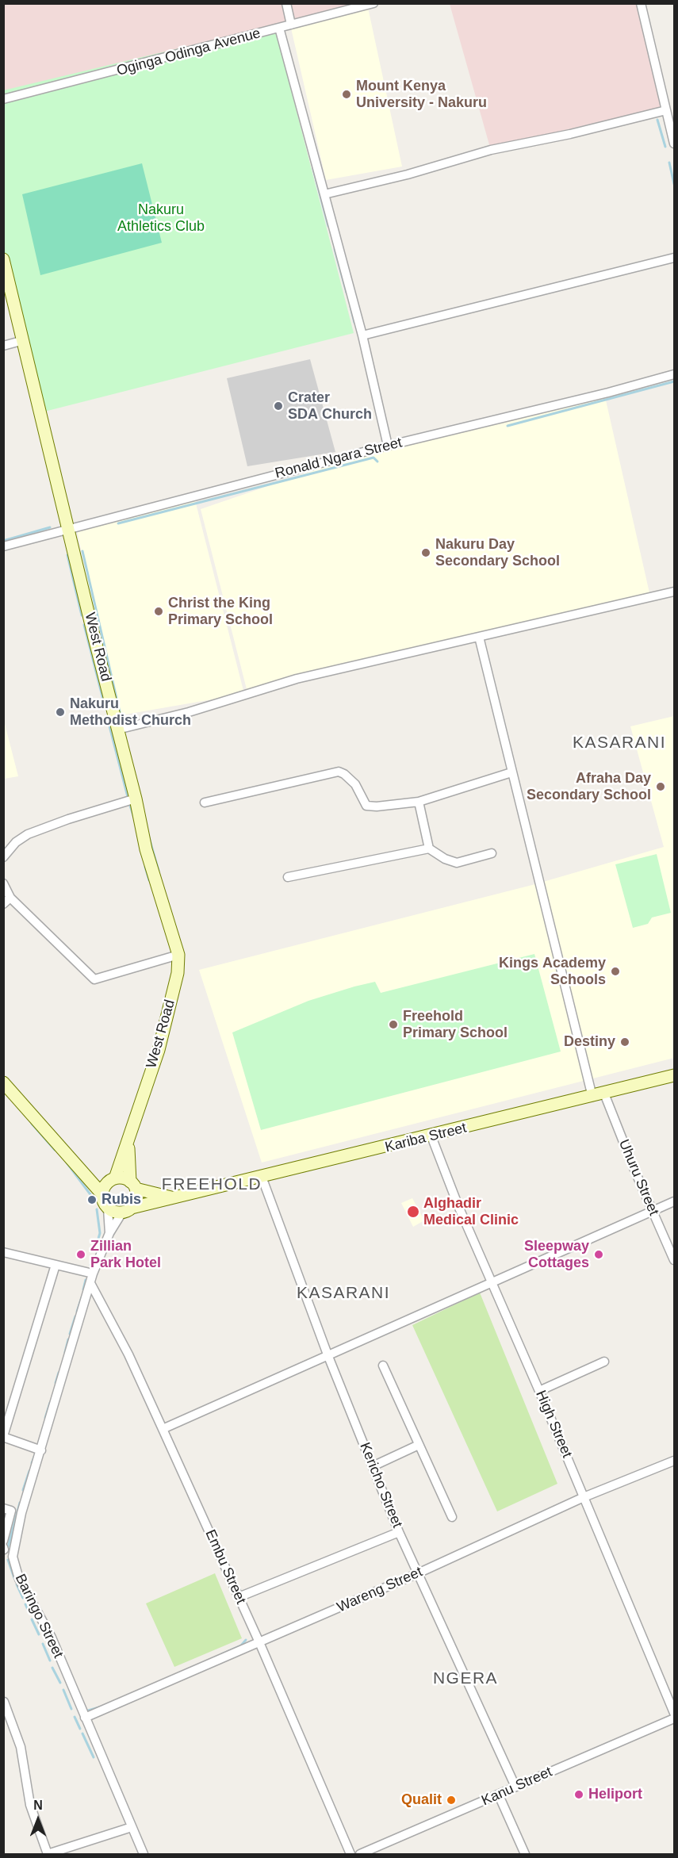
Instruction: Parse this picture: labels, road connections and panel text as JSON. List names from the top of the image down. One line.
{"streets":{"street":["Oginga Odinga Avenue","Ronald Ngara Street","West Road","Kariba Street","Uhuru Street","High Street","Kericho Street","Embu Street","Wareng Street","Baringo Street","Kanu Street"]},"crossings":[["Ronald Ngara Street","West Road"],["West Road","Kariba Street"],["West Road","Baringo Street"],["Kariba Street","Uhuru Street"],["Kariba Street","High Street"],["Kariba Street","Kericho Street"],["Kariba Street","Baringo Street"],["High Street","Wareng Street"],["Kericho Street","Wareng Street"],["Kericho Street","Kanu Street"],["Embu Street","Wareng Street"],["Embu Street","Baringo Street"],["Wareng Street","Baringo Street"]],"districts":["KASARANI","FREEHOLD","KASARANI","NGERA"],"parks":["Nakuru Athletics Club"],"places":["Mount Kenya University - Nakuru","Crater SDA Church","Nakuru Day Secondary School","Christ the King Primary School","Nakuru Methodist Church","Afraha Day Secondary School","Kings Academy Schools","Freehold Primary School","Destiny","Rubis","Alghadir Medical Clinic","Zillian Park Hotel","Sleepway Cottages","Heliport","Qualit"],"north":"top"}
